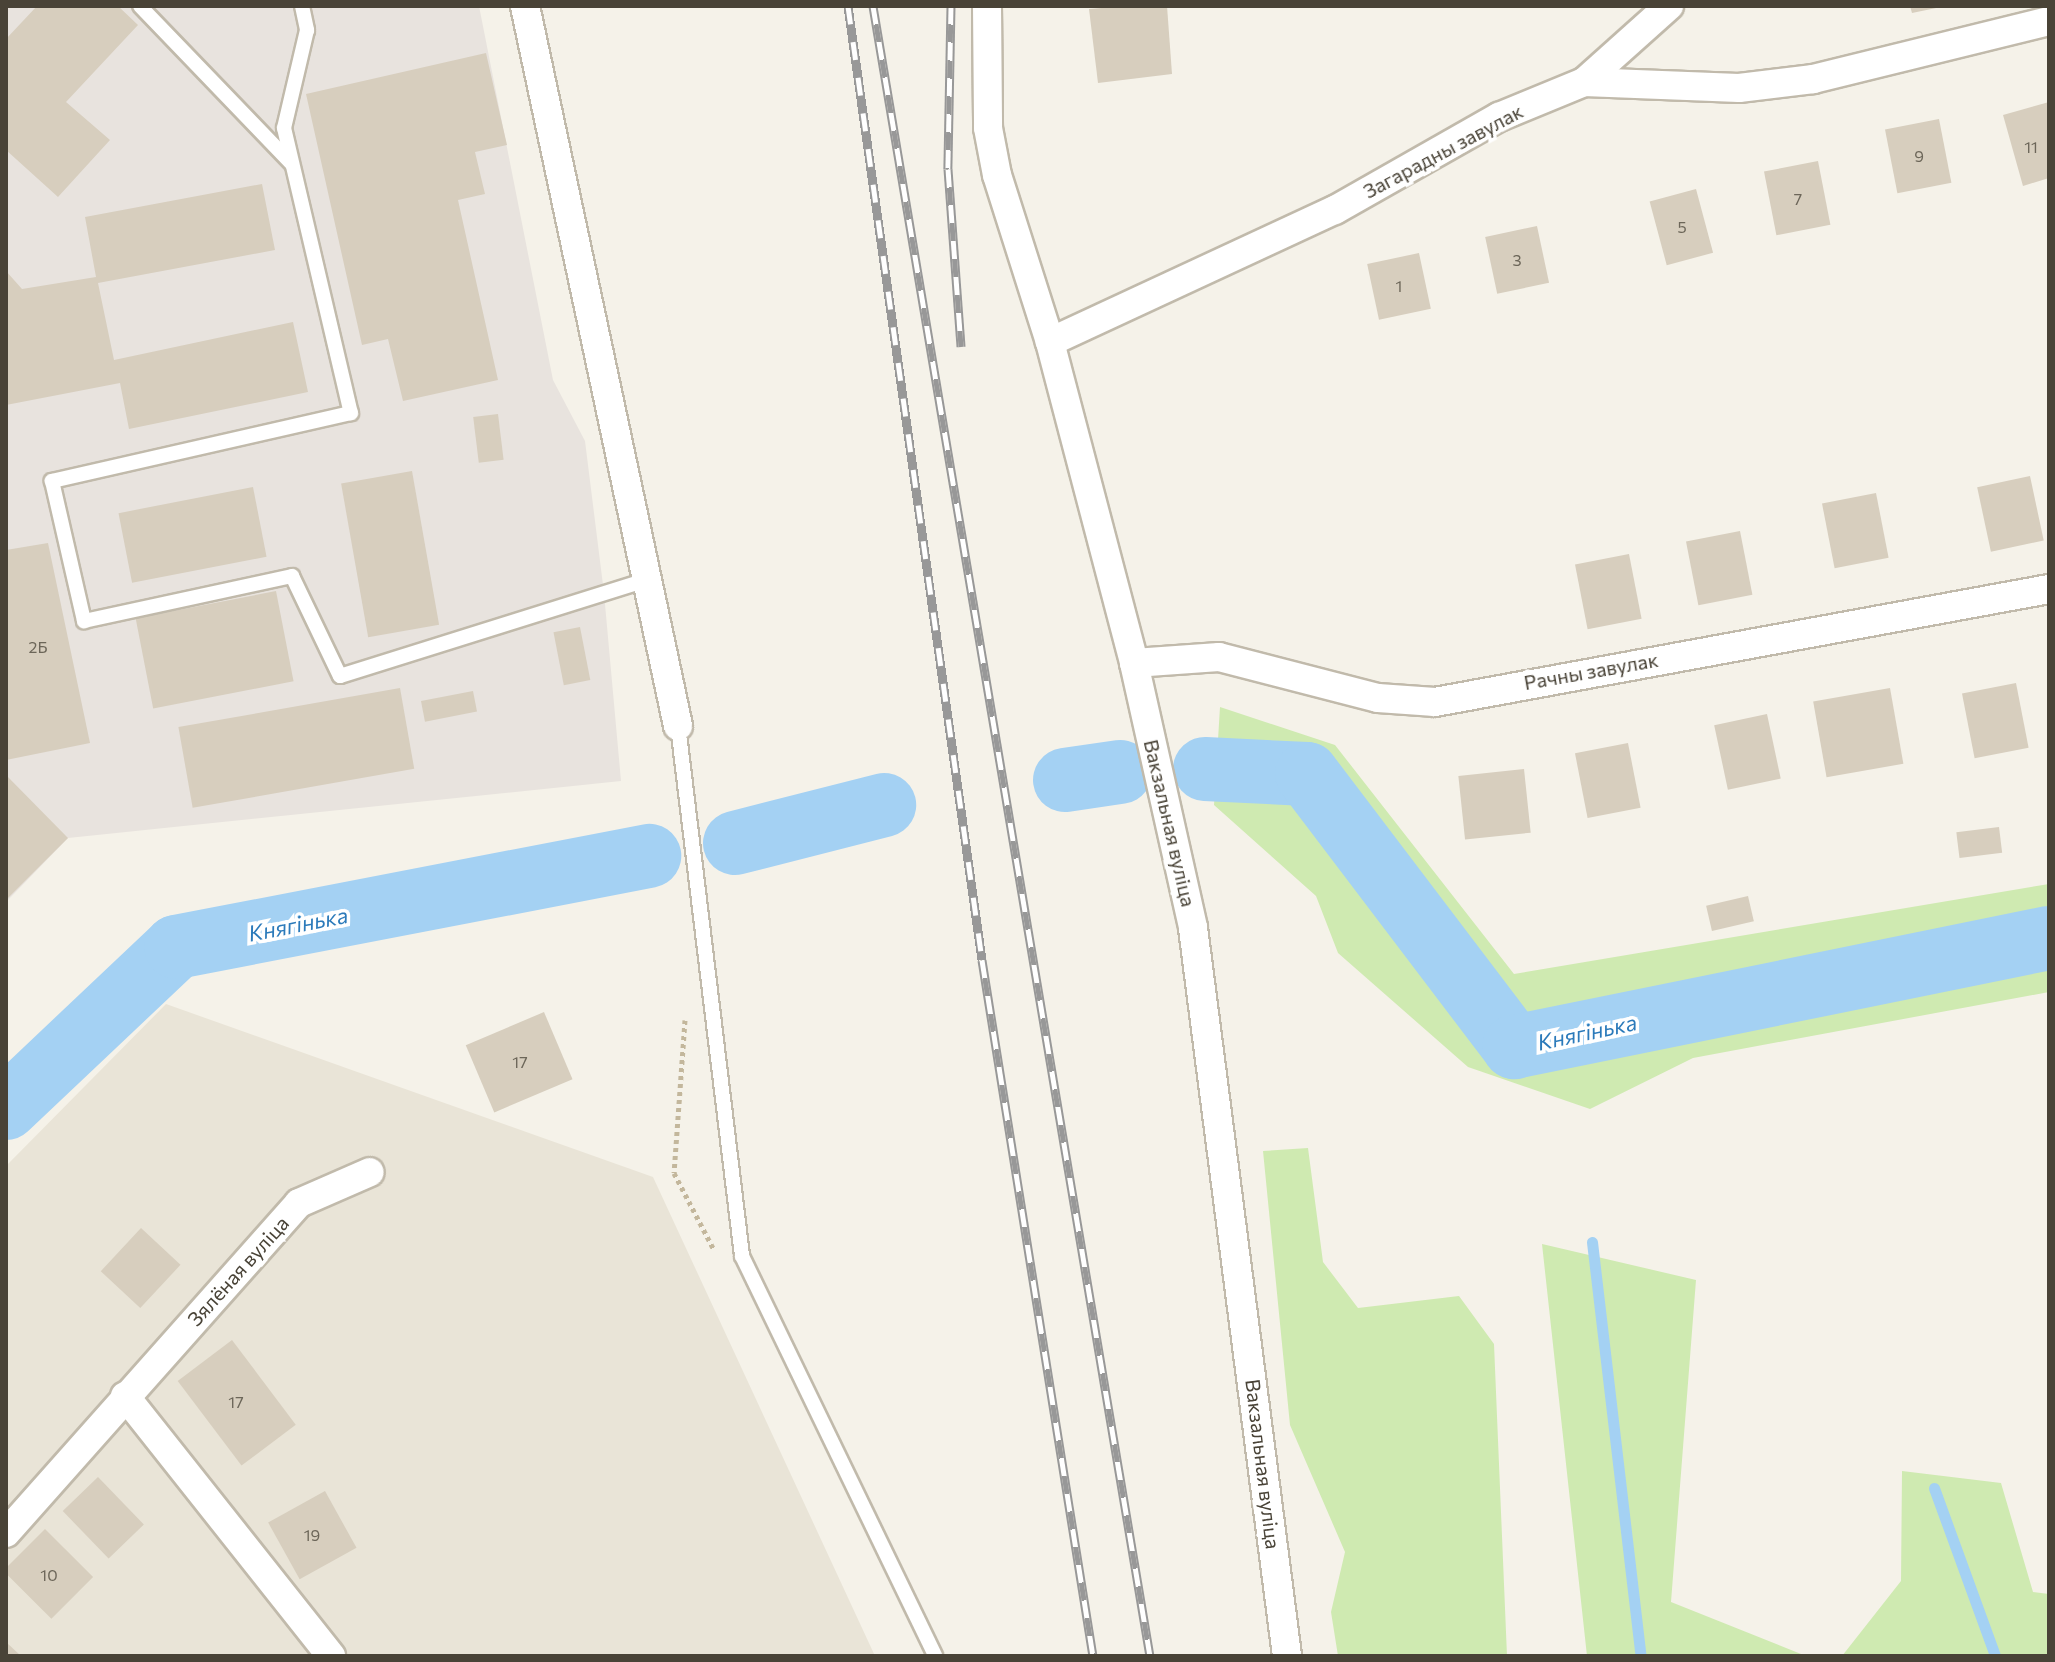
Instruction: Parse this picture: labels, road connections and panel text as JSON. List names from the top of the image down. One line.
{"streets":{"street":["Загарадны завулак","Рачны завулак","Вакзальная вуліца","Зялёная вуліца"]},"crossings":[["Загарадны завулак","Вакзальная вуліца"],["Рачны завулак","Вакзальная вуліца"]],"water":["Княгінька"],"house_numbers":["11","9","7","5","3","1","2Б","17","17","19","10"]}
